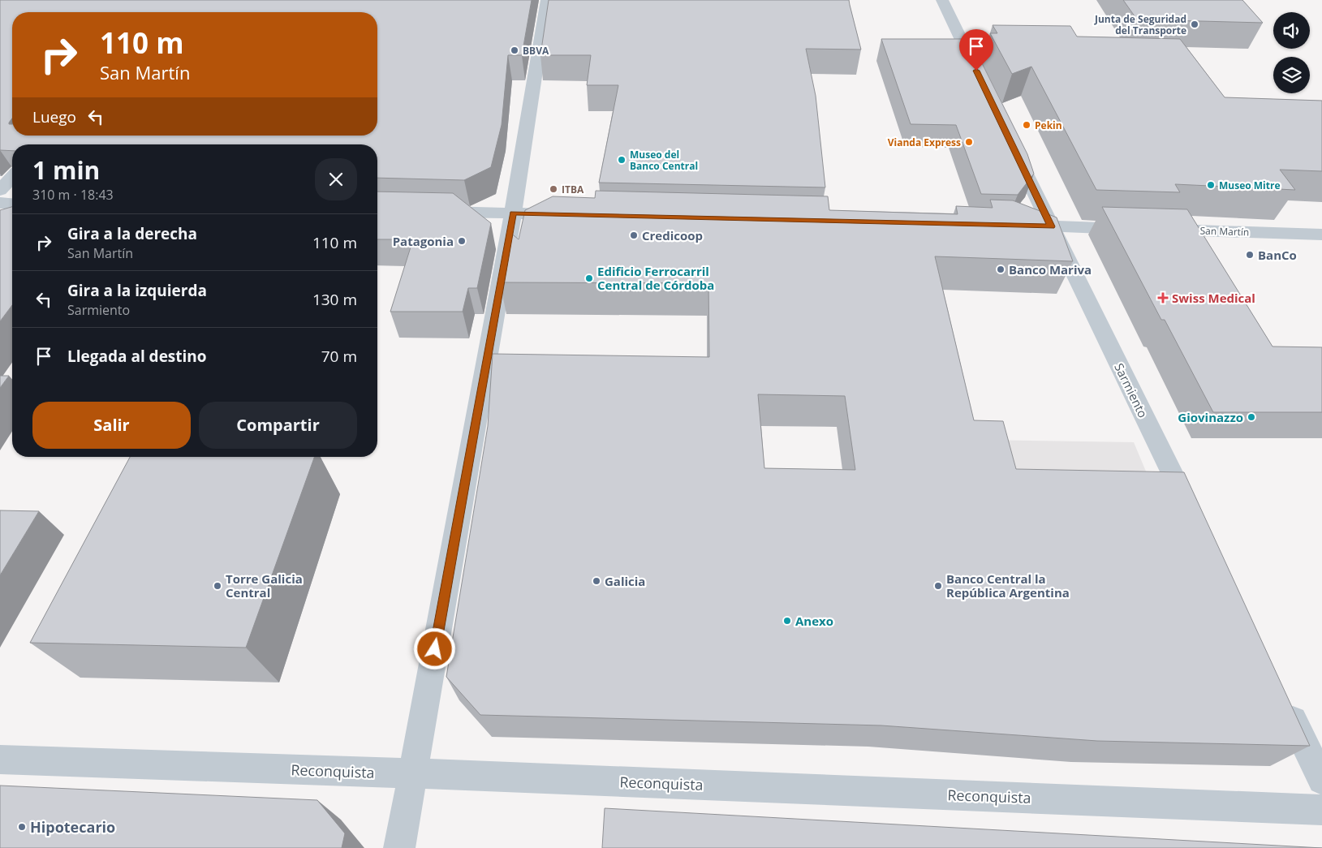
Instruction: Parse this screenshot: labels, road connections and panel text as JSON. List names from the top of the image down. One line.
{"streets":{"street":["San Martín","Sarmiento","Reconquista"]},"crossings":[["San Martín","Sarmiento"]],"places":{"other":["Junta de Seguridad del Transporte","BBVA","Pekin","Vianda Express","Museo del Banco Central","Museo Mitre","ITBA","Credicoop","Patagonia","BanCo","Banco Mariva","Edificio Ferrocarril Central de Córdoba","Giovinazzo","Galicia","Torre Galicia Central","Banco Central la República Argentina","Anexo","Hipotecario"],"health":["Swiss Medical"]},"page":{"turn":["110 m","San Martín"],"then":"Luego","heading":["1 min","310 m · 18:43"],"list":[{"name":"Gira a la derecha","note":"San Martín","value":"110 m"},{"name":"Gira a la izquierda","note":"Sarmiento","value":"130 m"},{"name":"Llegada al destino","value":"70 m"}],"buttons":["Salir","Compartir"]}}
